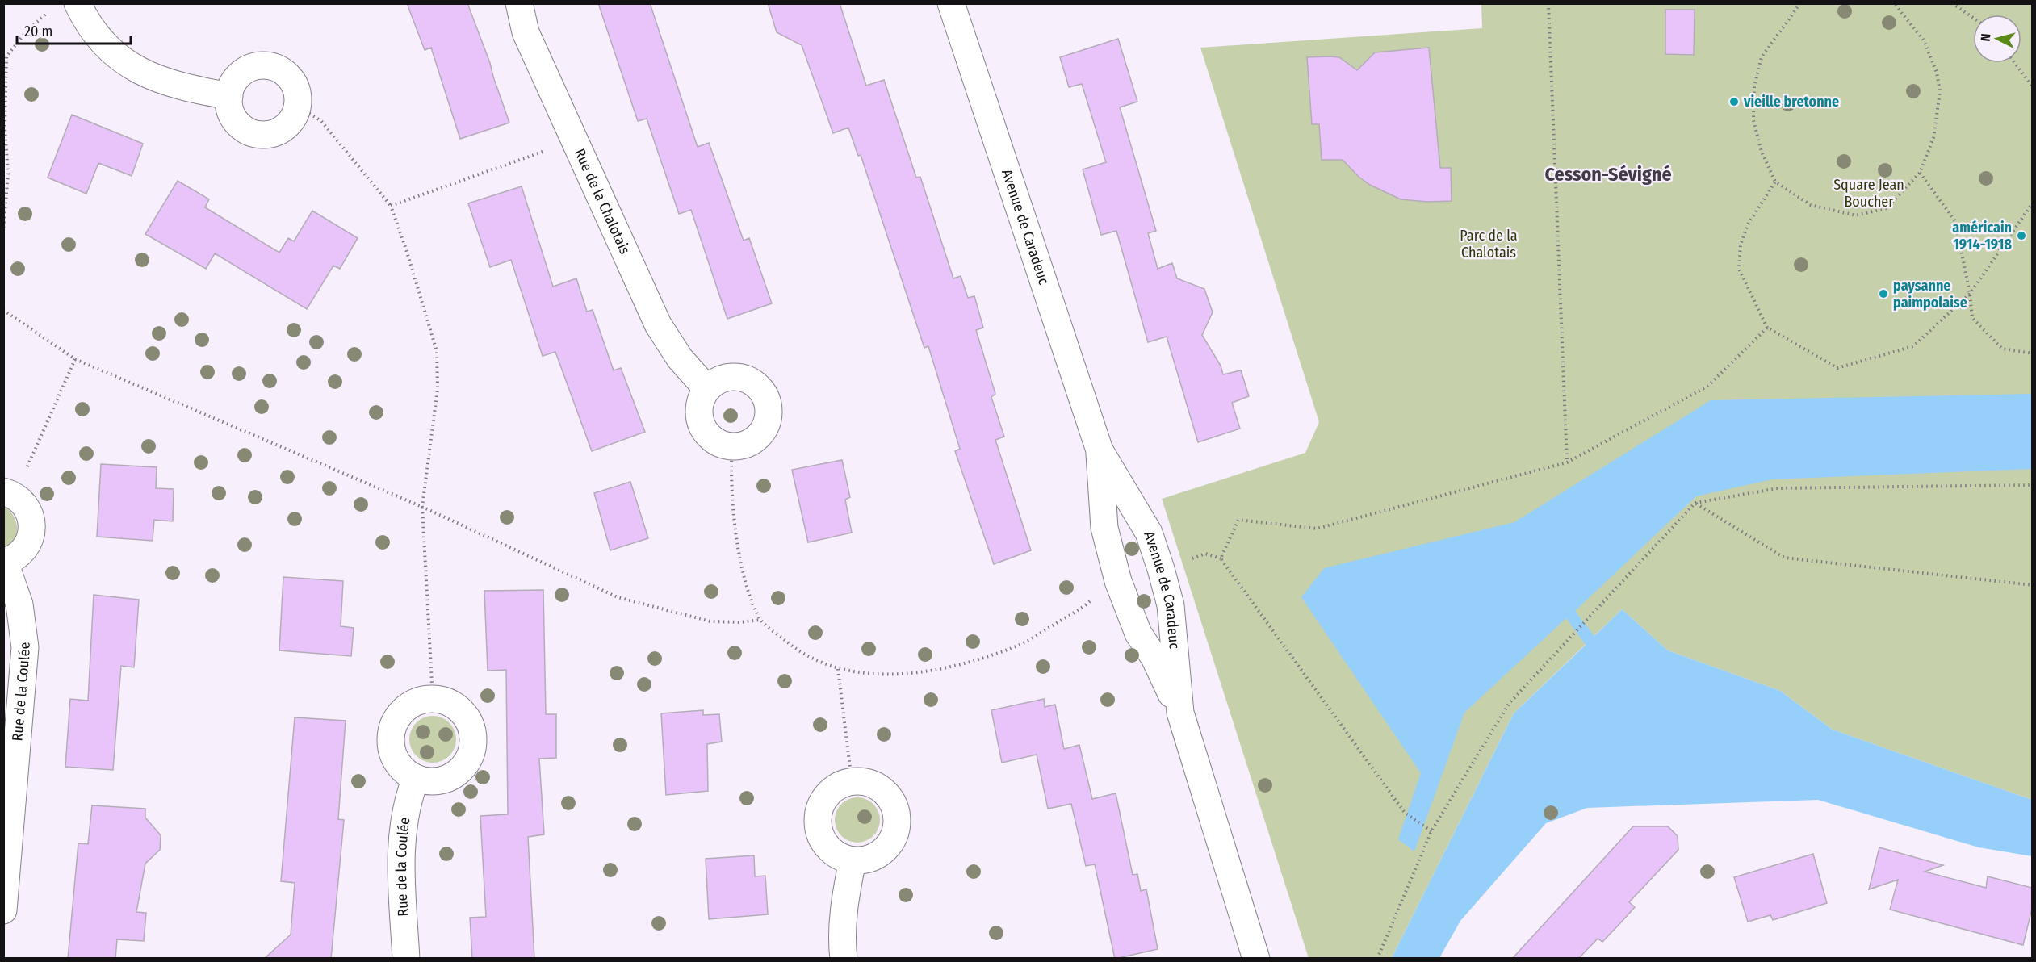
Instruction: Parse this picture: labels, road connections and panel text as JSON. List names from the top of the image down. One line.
{"streets":{"street":["Rue de la Chalotais","Avenue de Caradeuc","Rue de la Coulée"]},"districts":["Cesson-Sévigné"],"parks":["Square Jean Boucher","Parc de la Chalotais"],"places":["vieille bretonne","américain 1914-1918","paysanne paimpolaise"],"scale_bar":"20 m","north":"left"}
